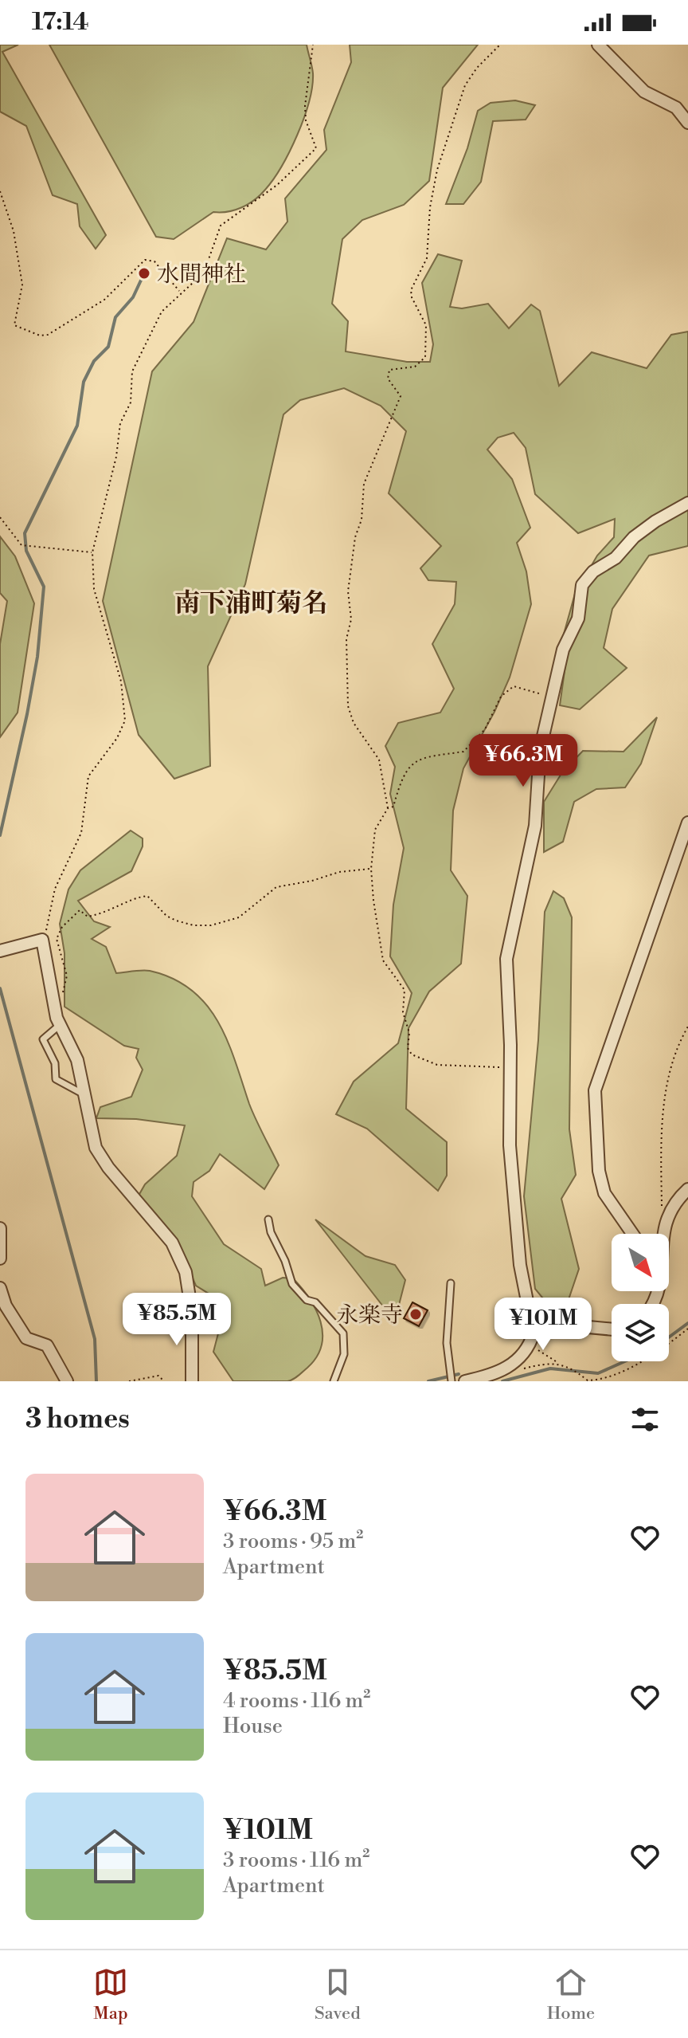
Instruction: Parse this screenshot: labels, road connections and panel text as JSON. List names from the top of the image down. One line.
{"districts":["南下浦町菊名"],"places":["水間神社","永楽寺"],"north":"bottom right","page":{"status":"17:14","price":["¥66.3M","¥85.5M","¥101M"],"heading":"3 homes","list":[{"name":"¥66.3M","note":"3 rooms · 95 m² · Apartment"},{"name":"¥85.5M","note":"4 rooms · 116 m² · House"},{"name":"¥101M","note":"3 rooms · 116 m² · Apartment"}],"tabs":["Map","Saved","Home"]}}
